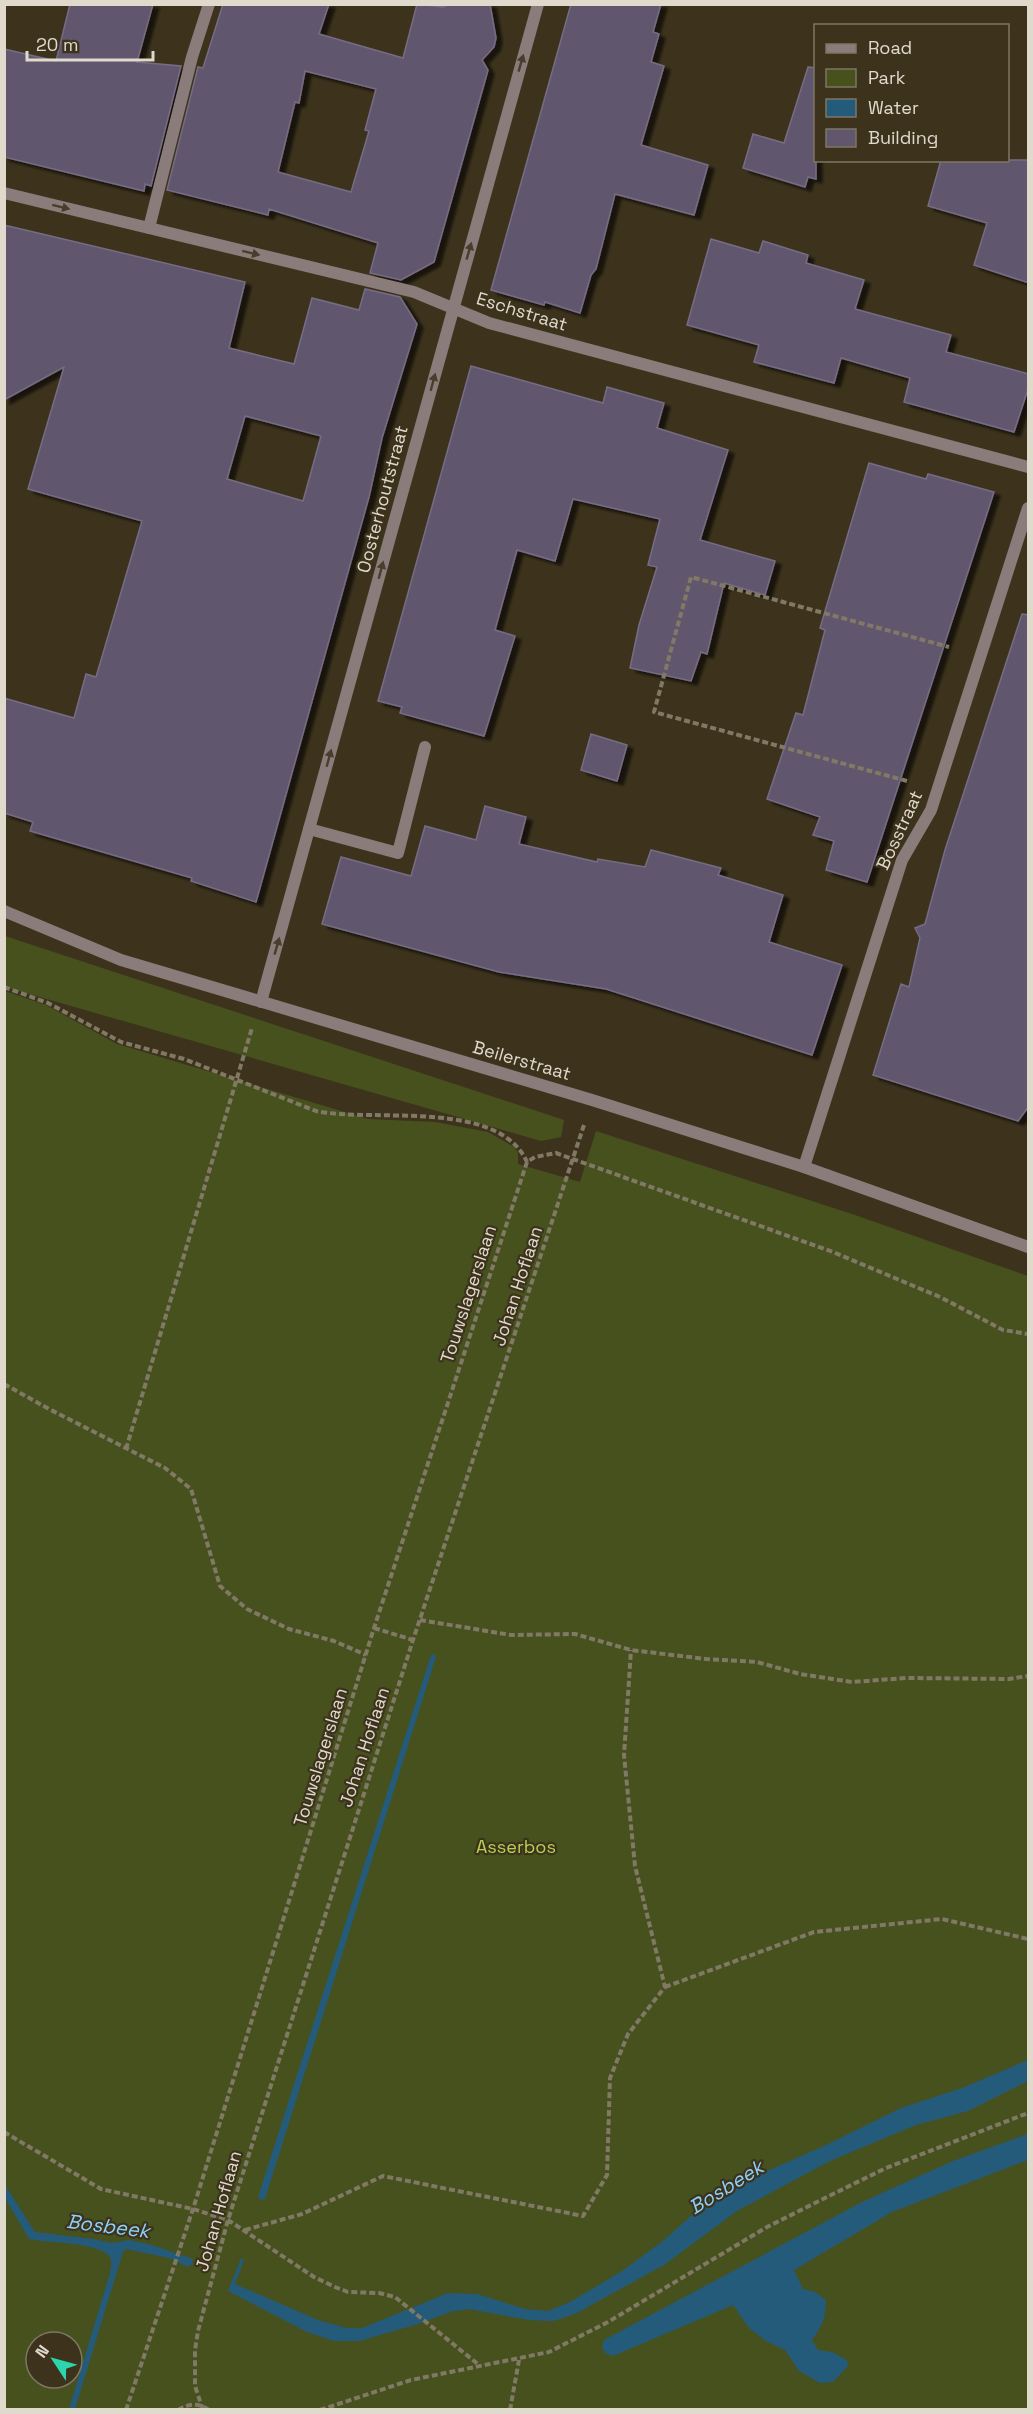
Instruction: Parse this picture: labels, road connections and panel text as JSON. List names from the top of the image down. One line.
{"streets":{"street":["Eschstraat","Oosterhoutstraat","Bosstraat","Beilerstraat"],"path":["Johan Hoflaan","Touwslagerslaan"]},"crossings":[["Eschstraat","Oosterhoutstraat"],["Oosterhoutstraat","Beilerstraat"],["Bosstraat","Beilerstraat"],["Beilerstraat","Johan Hoflaan"]],"one_way":["Eschstraat","Oosterhoutstraat"],"water":["Bosbeek"],"parks":["Asserbos"],"legend":["Road","Park","Water","Building"],"scale_bar":"20 m","north":"top left"}
